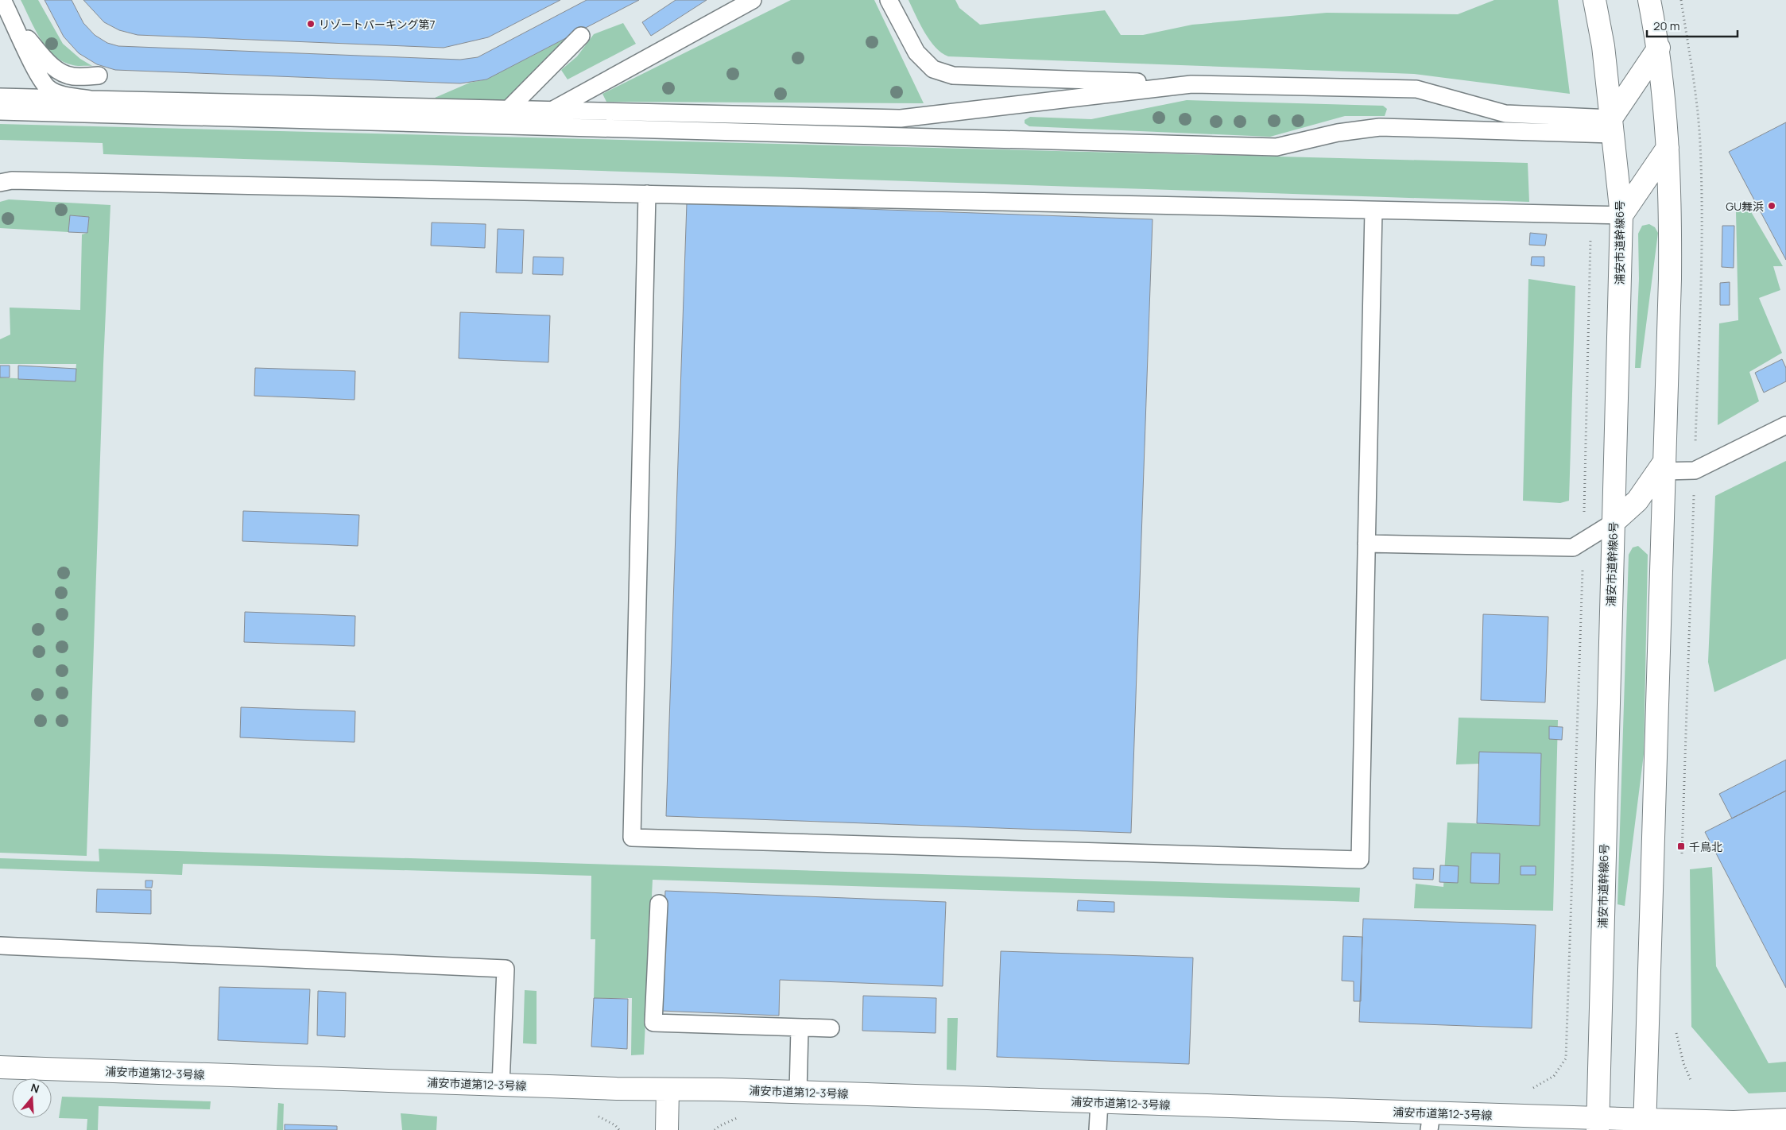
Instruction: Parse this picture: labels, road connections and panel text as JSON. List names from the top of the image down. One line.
{"streets":{"street":["浦安市道幹線6号","浦安市道第12-3号線"]},"crossings":[["浦安市道幹線6号","浦安市道第12-3号線"]],"places":{"other":["リゾートパーキング第7","GU舞浜"],"transit":["千鳥北"]},"scale_bar":"20 m","north":"top"}
